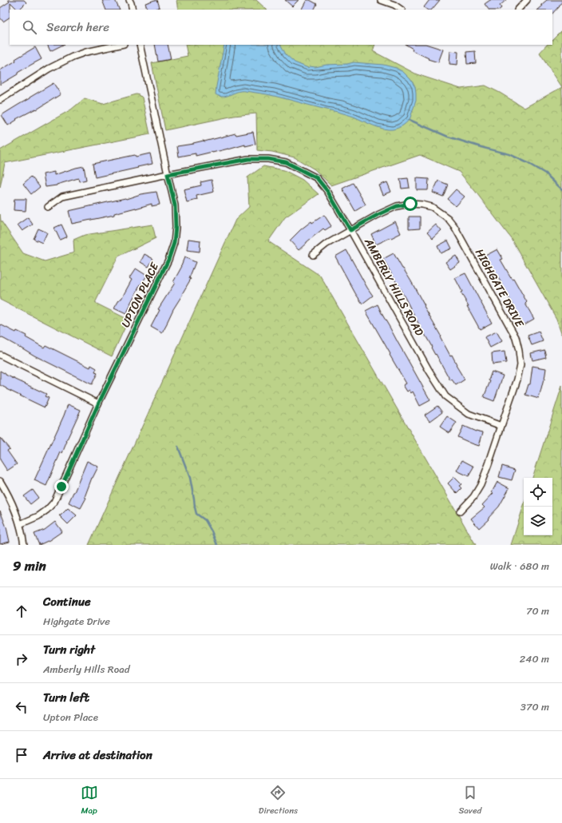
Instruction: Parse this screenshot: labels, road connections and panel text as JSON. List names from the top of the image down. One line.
{"streets":{"street":["AMBERLY HILLS ROAD","HIGHGATE DRIVE","UPTON PLACE"]},"crossings":[["AMBERLY HILLS ROAD","HIGHGATE DRIVE"],["AMBERLY HILLS ROAD","UPTON PLACE"]],"page":{"search":"Search here","heading":["9 min","Walk · 680 m"],"list":[["Continue","Highgate Drive","70 m"],["Turn right","Amberly Hills Road","240 m"],["Turn left","Upton Place","370 m"],"Arrive at destination"],"nav":["Map","Directions","Saved"]}}
